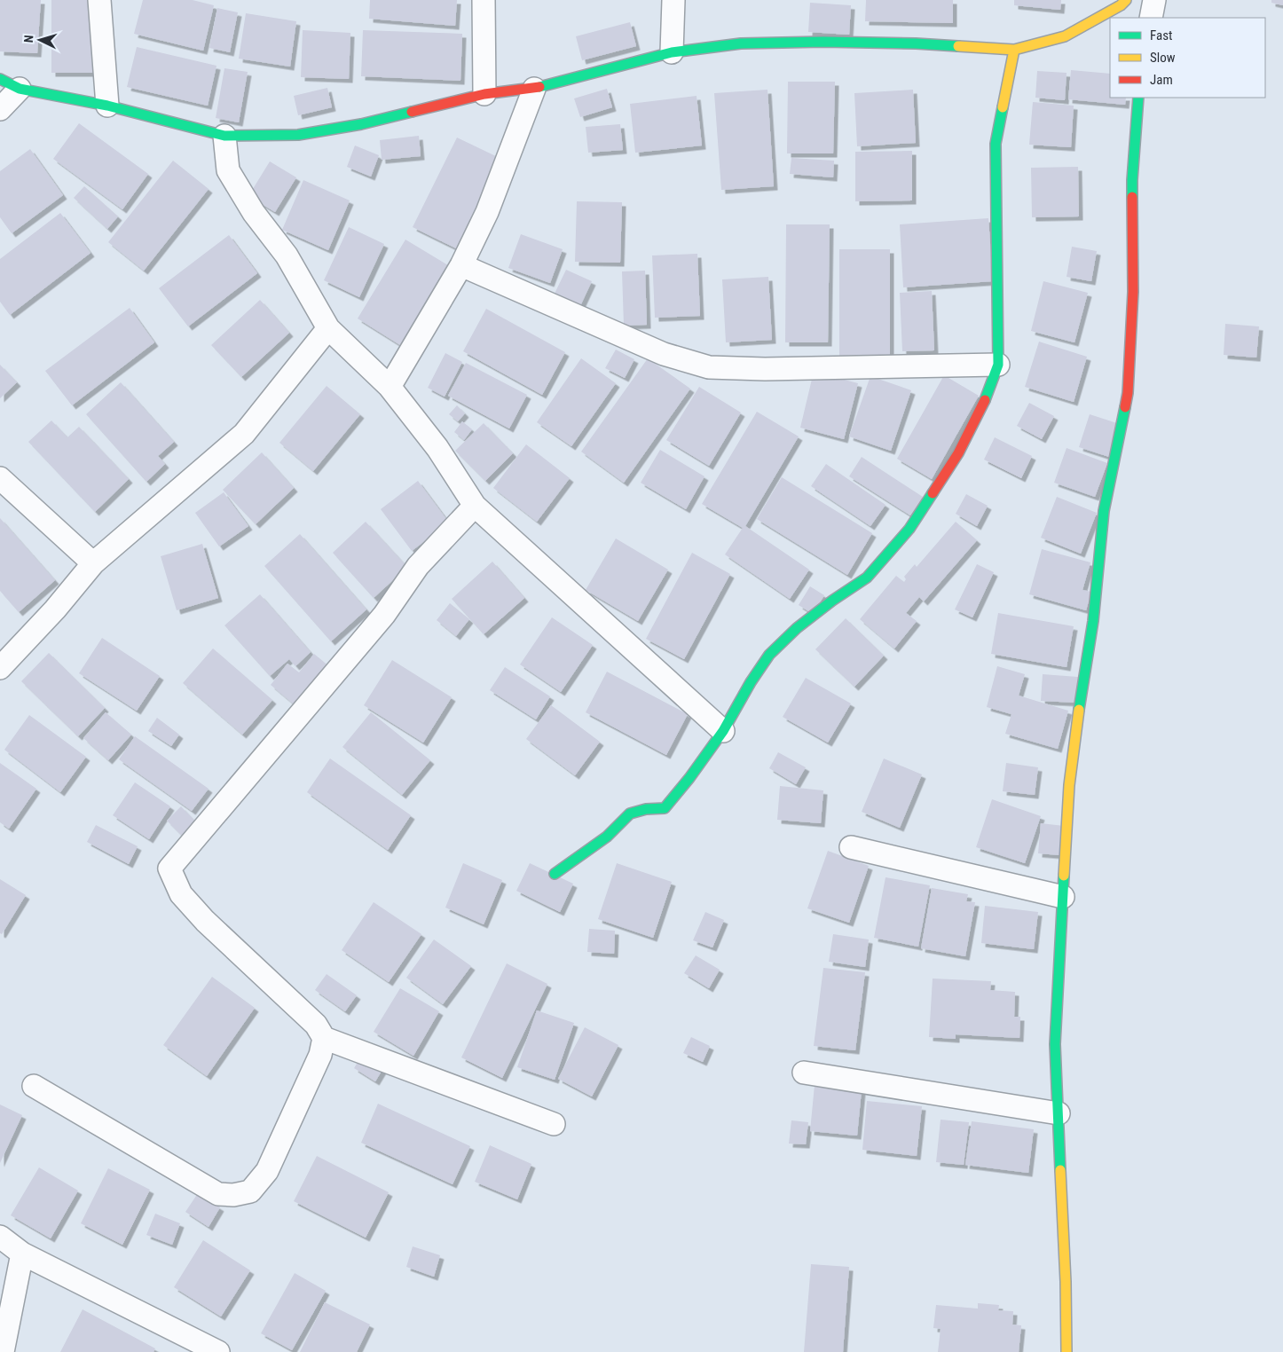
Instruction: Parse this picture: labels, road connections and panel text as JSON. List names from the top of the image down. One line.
{"legend":["Fast","Slow","Jam"],"north":"left"}
